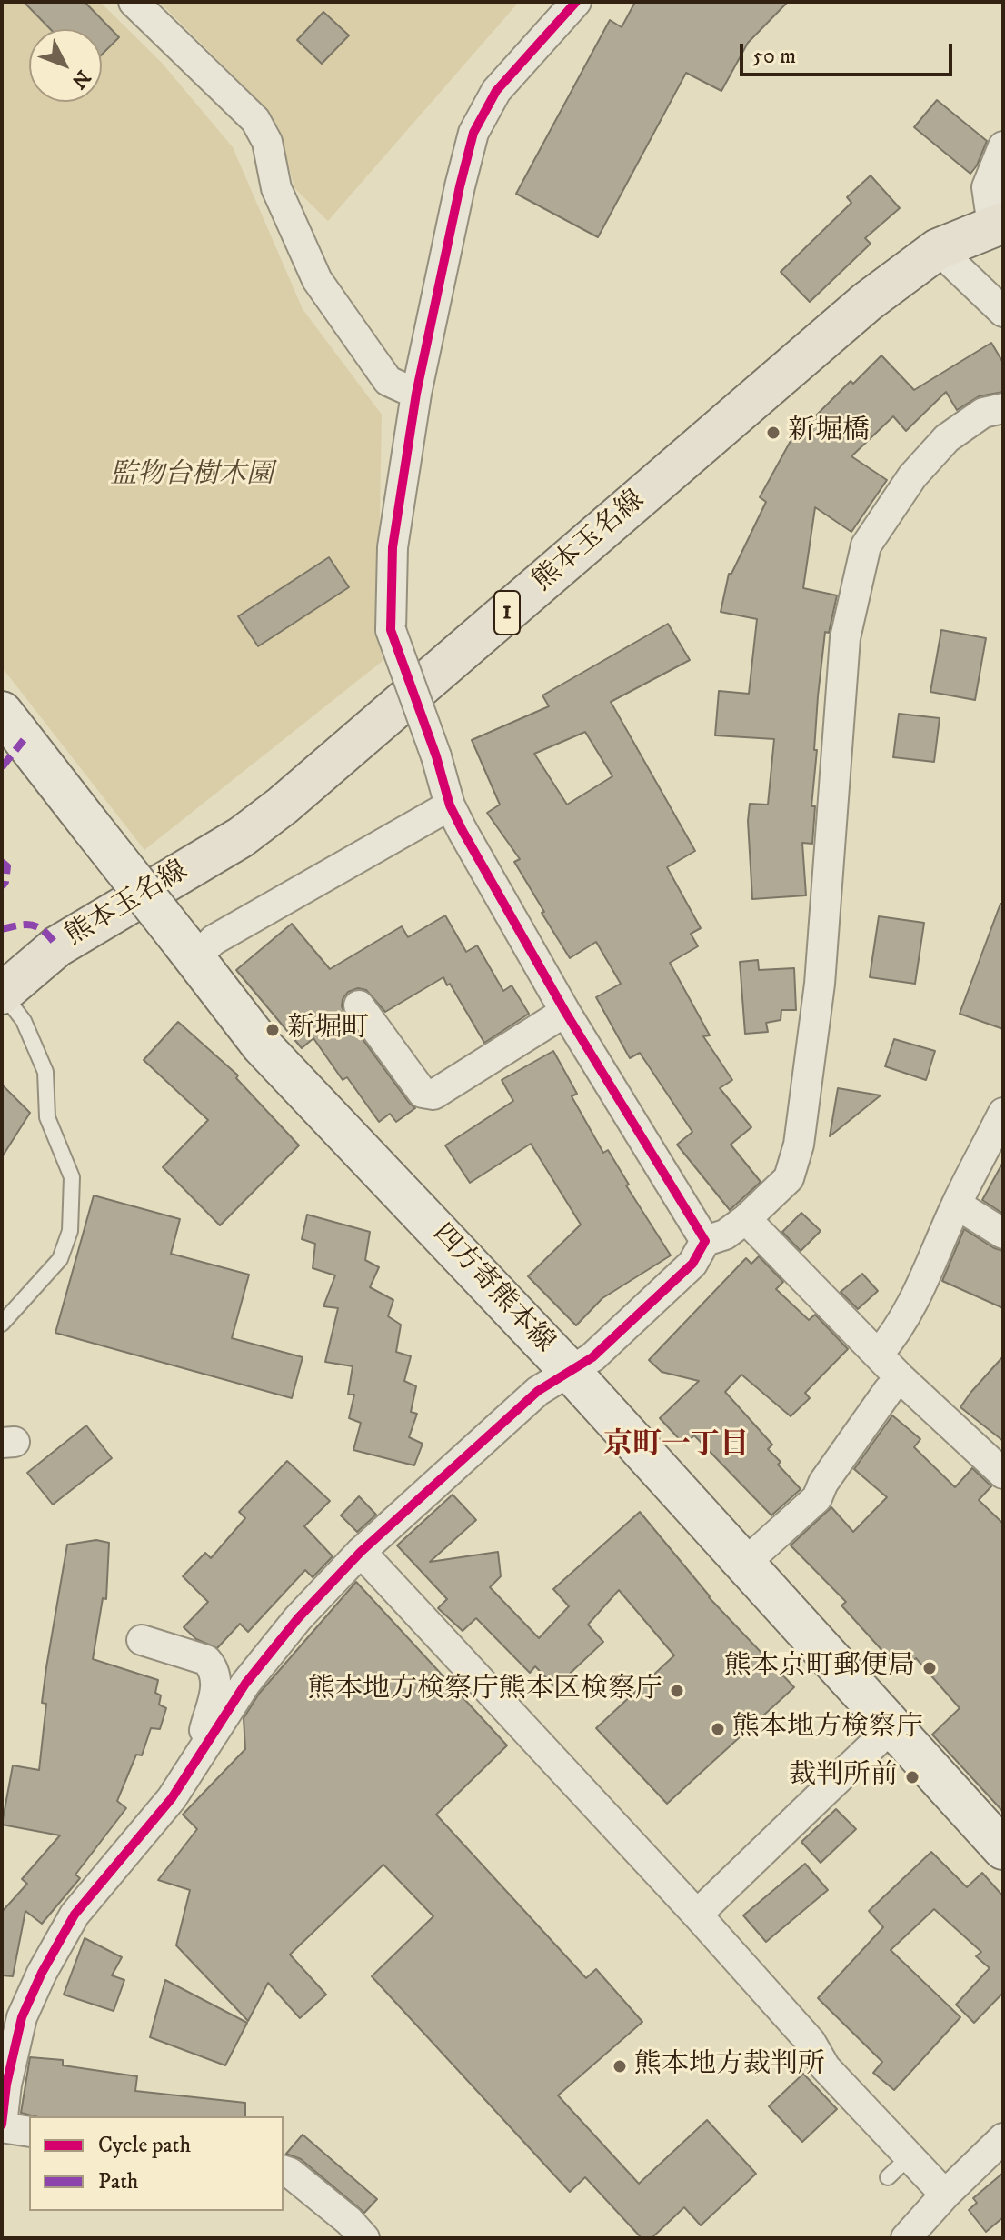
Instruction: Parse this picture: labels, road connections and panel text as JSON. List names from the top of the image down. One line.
{"streets":{"main road":["熊本玉名線","1","四方寄熊本線"]},"districts":["京町一丁目"],"parks":["監物台樹木園"],"places":["新堀橋","新堀町","熊本京町郵便局","熊本地方検察庁熊本区検察庁","熊本地方検察庁","裁判所前","熊本地方裁判所"],"legend":["Cycle path","Path"],"scale_bar":"50 m","north":"bottom right"}
